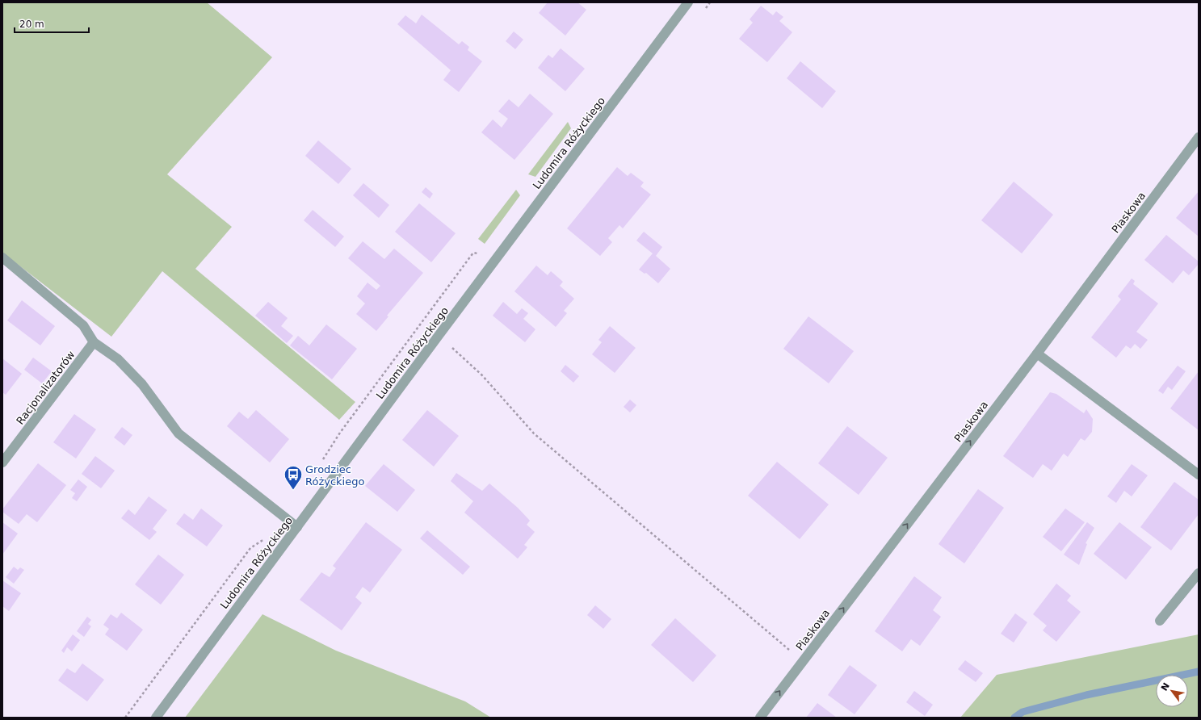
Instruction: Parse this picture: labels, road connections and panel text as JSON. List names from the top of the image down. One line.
{"streets":{"street":["Ludomira Różyckiego","Piaskowa","Racjonalizatorów"]},"one_way":["Piaskowa"],"places":{"bus stop":["Grodziec Różyckiego"]},"scale_bar":"20 m","north":"top left"}
